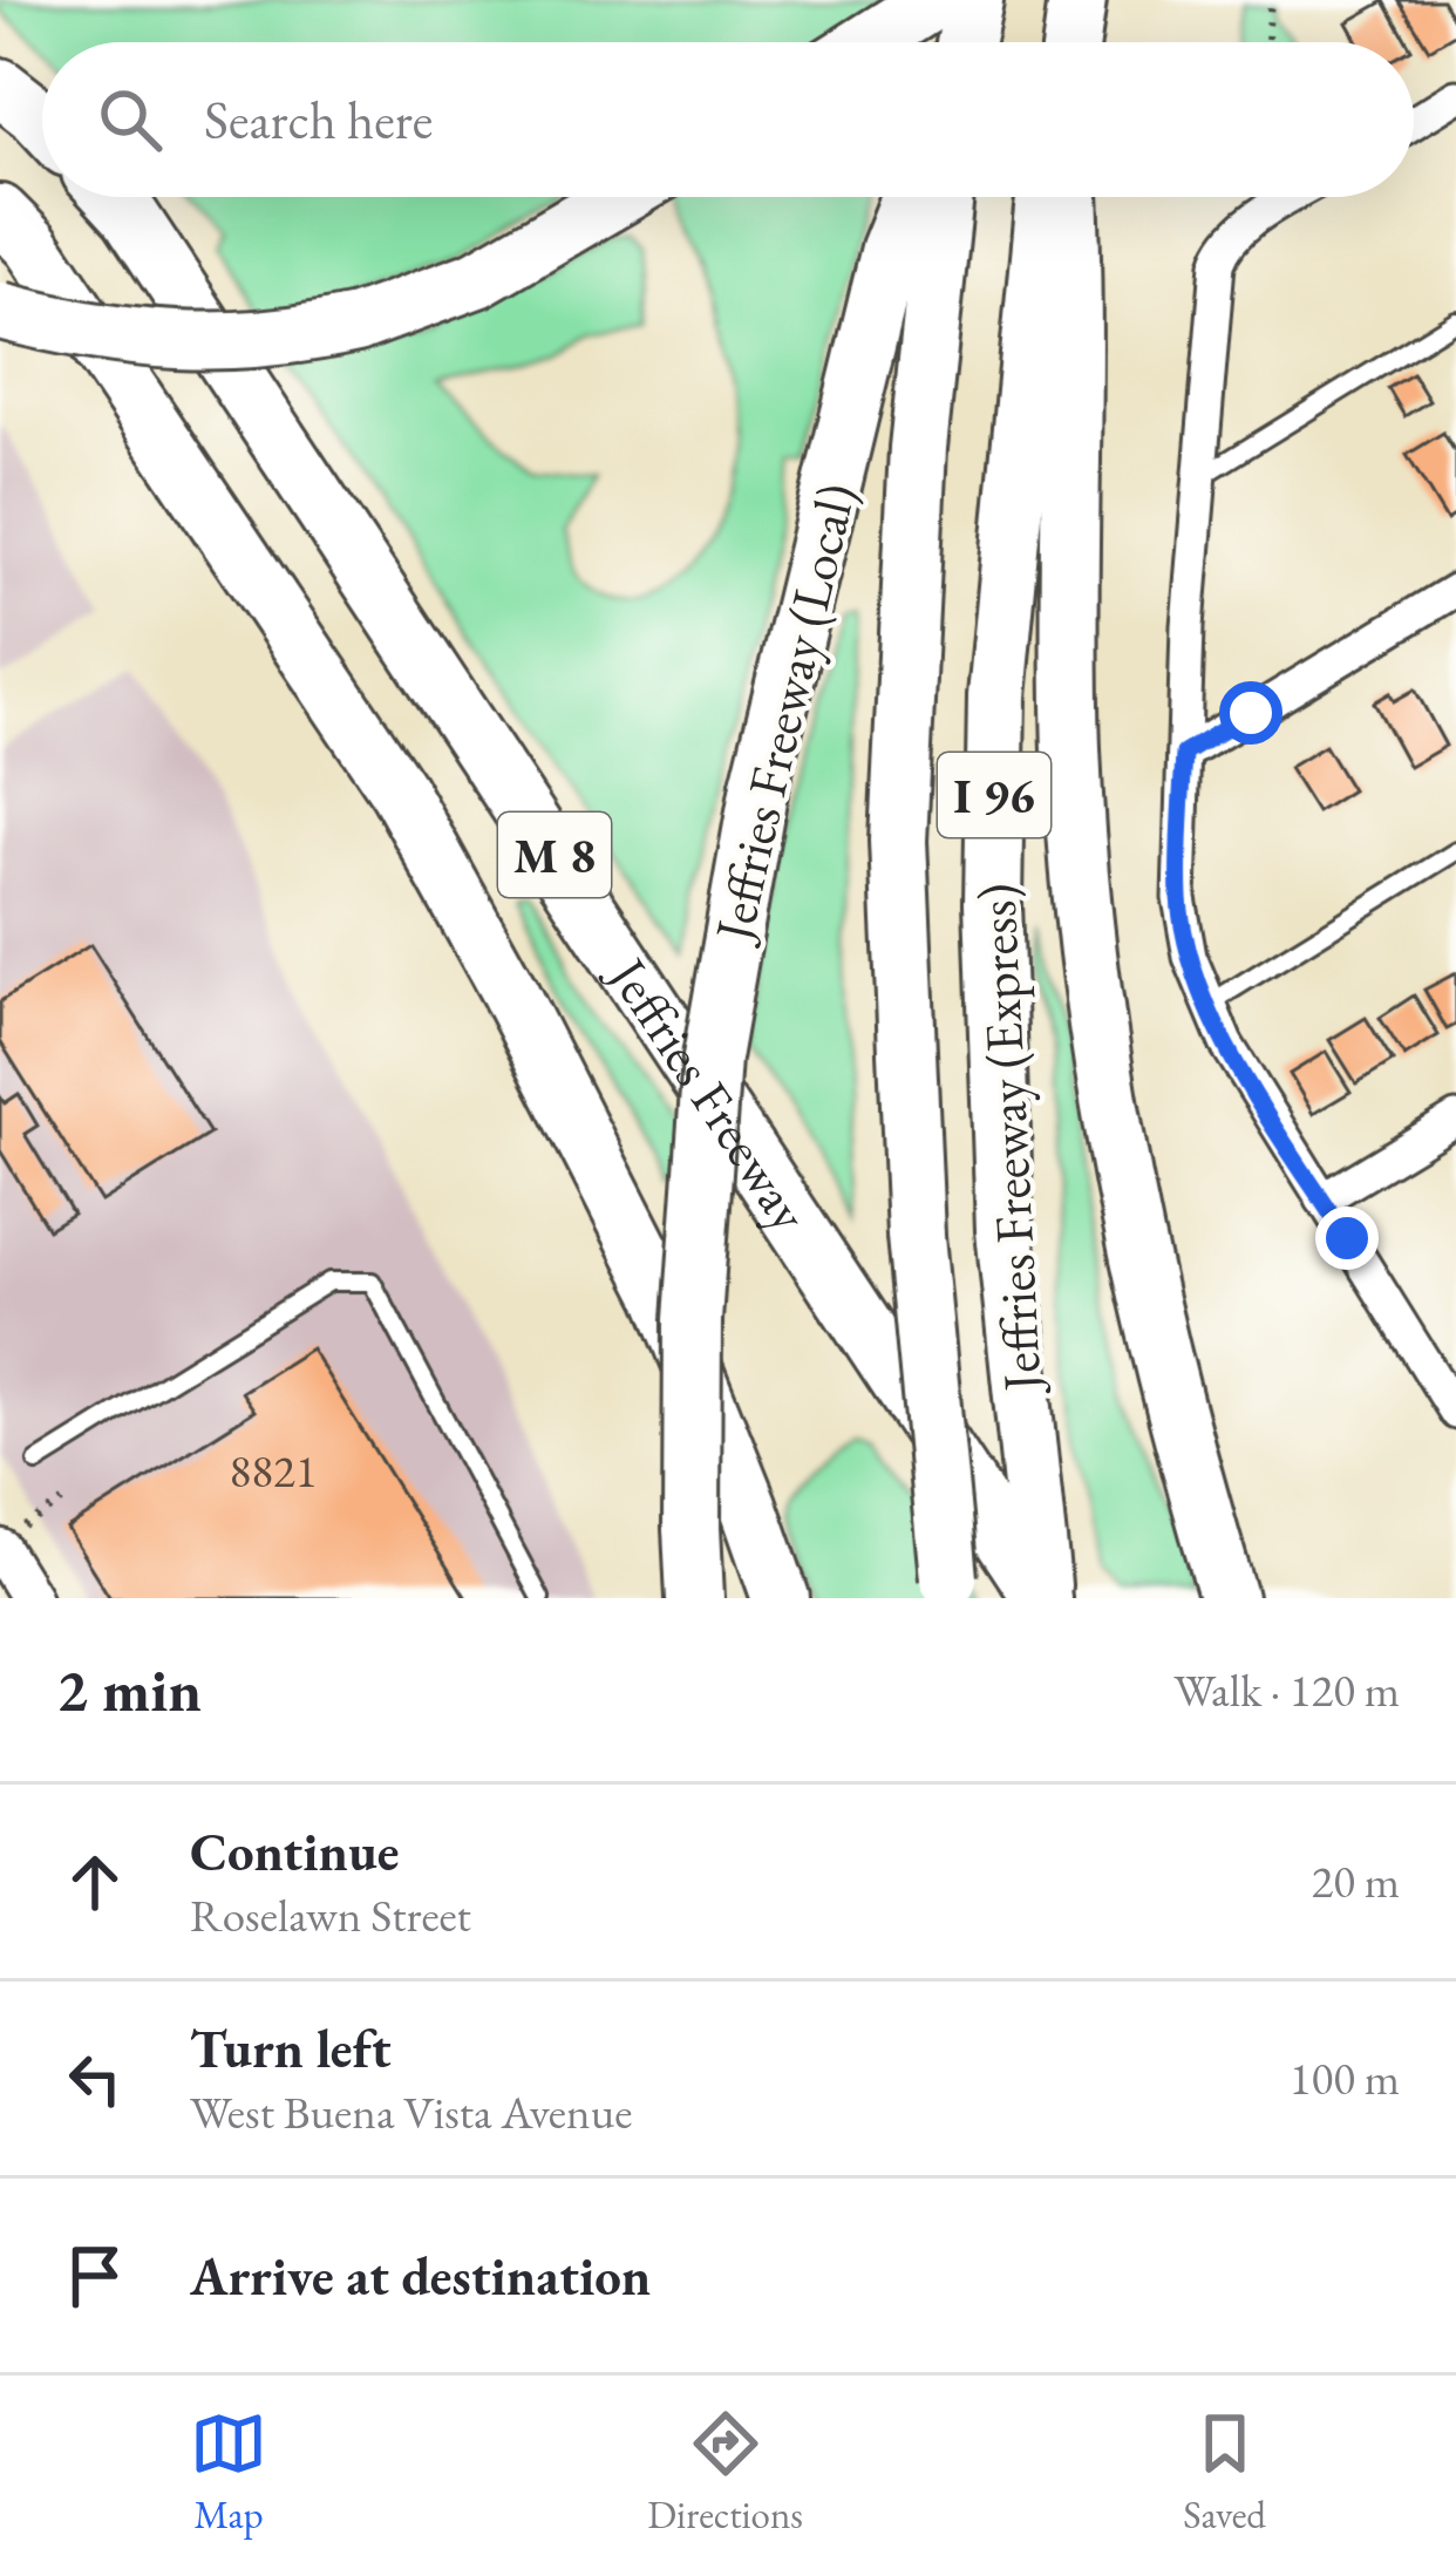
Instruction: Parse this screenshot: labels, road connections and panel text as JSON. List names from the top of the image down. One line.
{"streets":{"highway":["Jeffries Freeway (Local)","I 96","M 8","Jeffries Freeway","Jeffries Freeway (Express)"]},"crossings":[["Jeffries Freeway","Jeffries Freeway (Express)"]],"house_numbers":["8821"],"page":{"search":"Search here","heading":["2 min","Walk · 120 m"],"list":[["Continue","Roselawn Street","20 m"],["Turn left","West Buena Vista Avenue","100 m"],"Arrive at destination"],"nav":["Map","Directions","Saved"]}}
